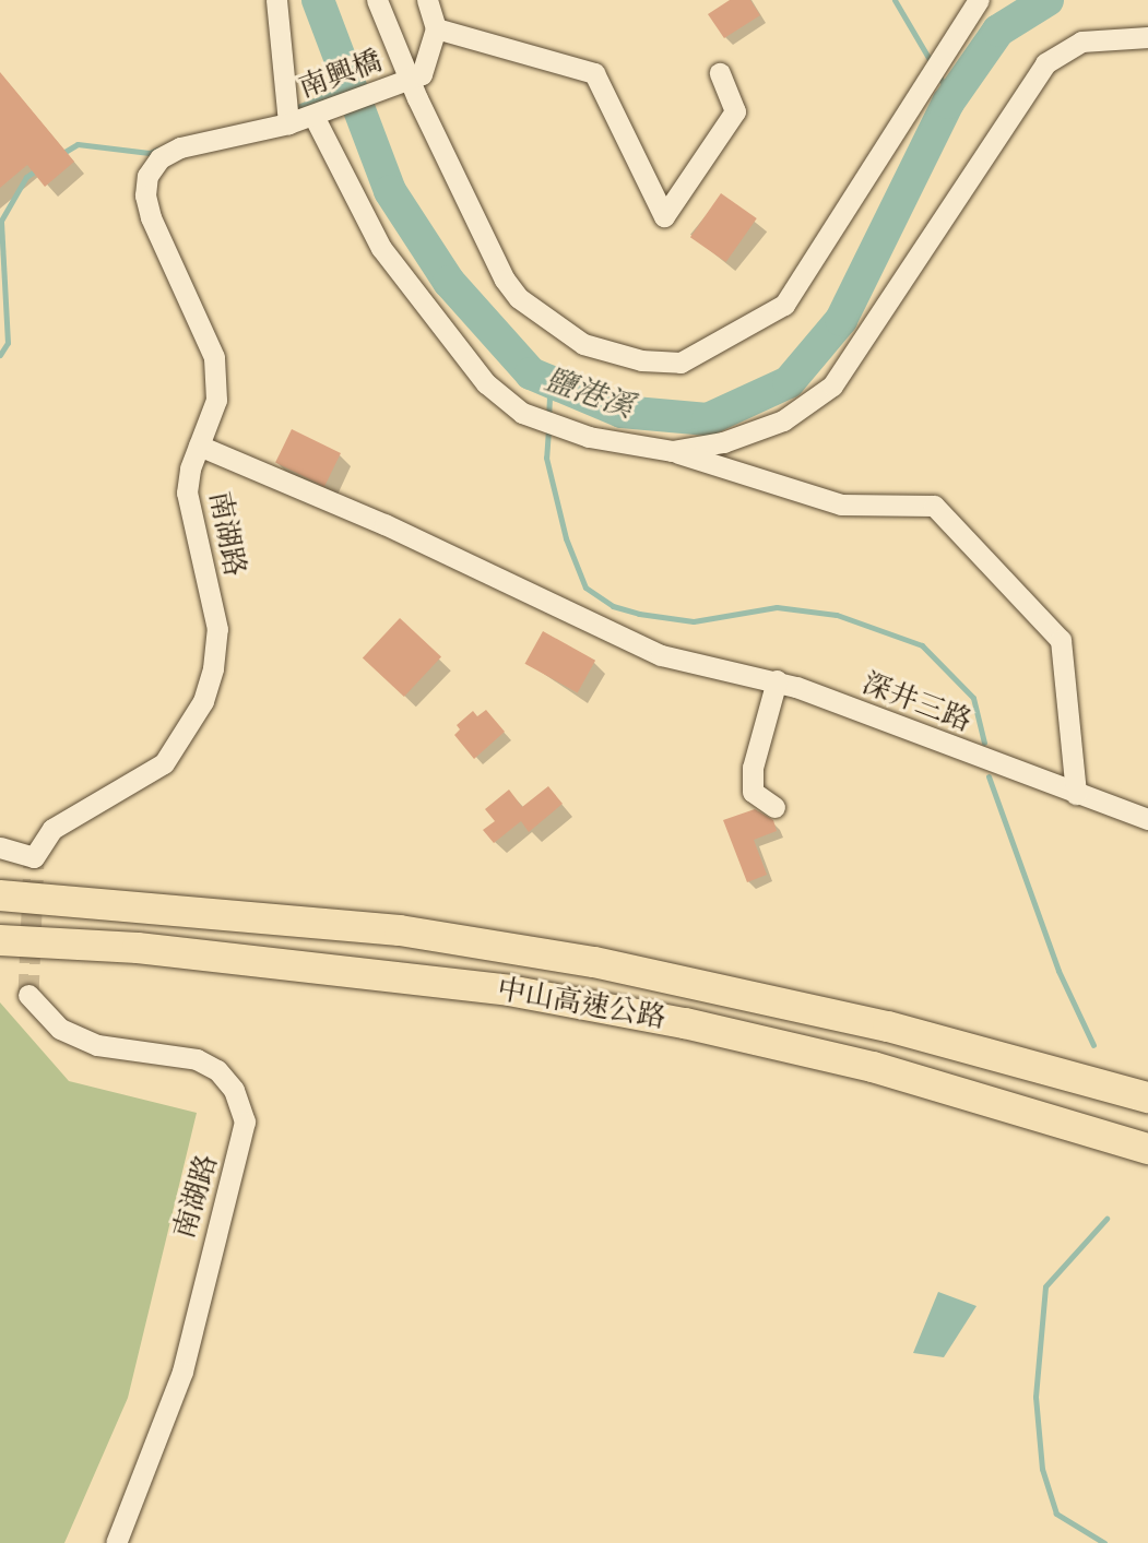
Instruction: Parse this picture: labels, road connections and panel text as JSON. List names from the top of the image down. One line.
{"streets":{"highway":["中山高速公路"],"street":["南興橋","南湖路","深井三路"]},"crossings":[["南興橋","南湖路"],["南湖路","深井三路"]],"water":["鹽港溪"]}
